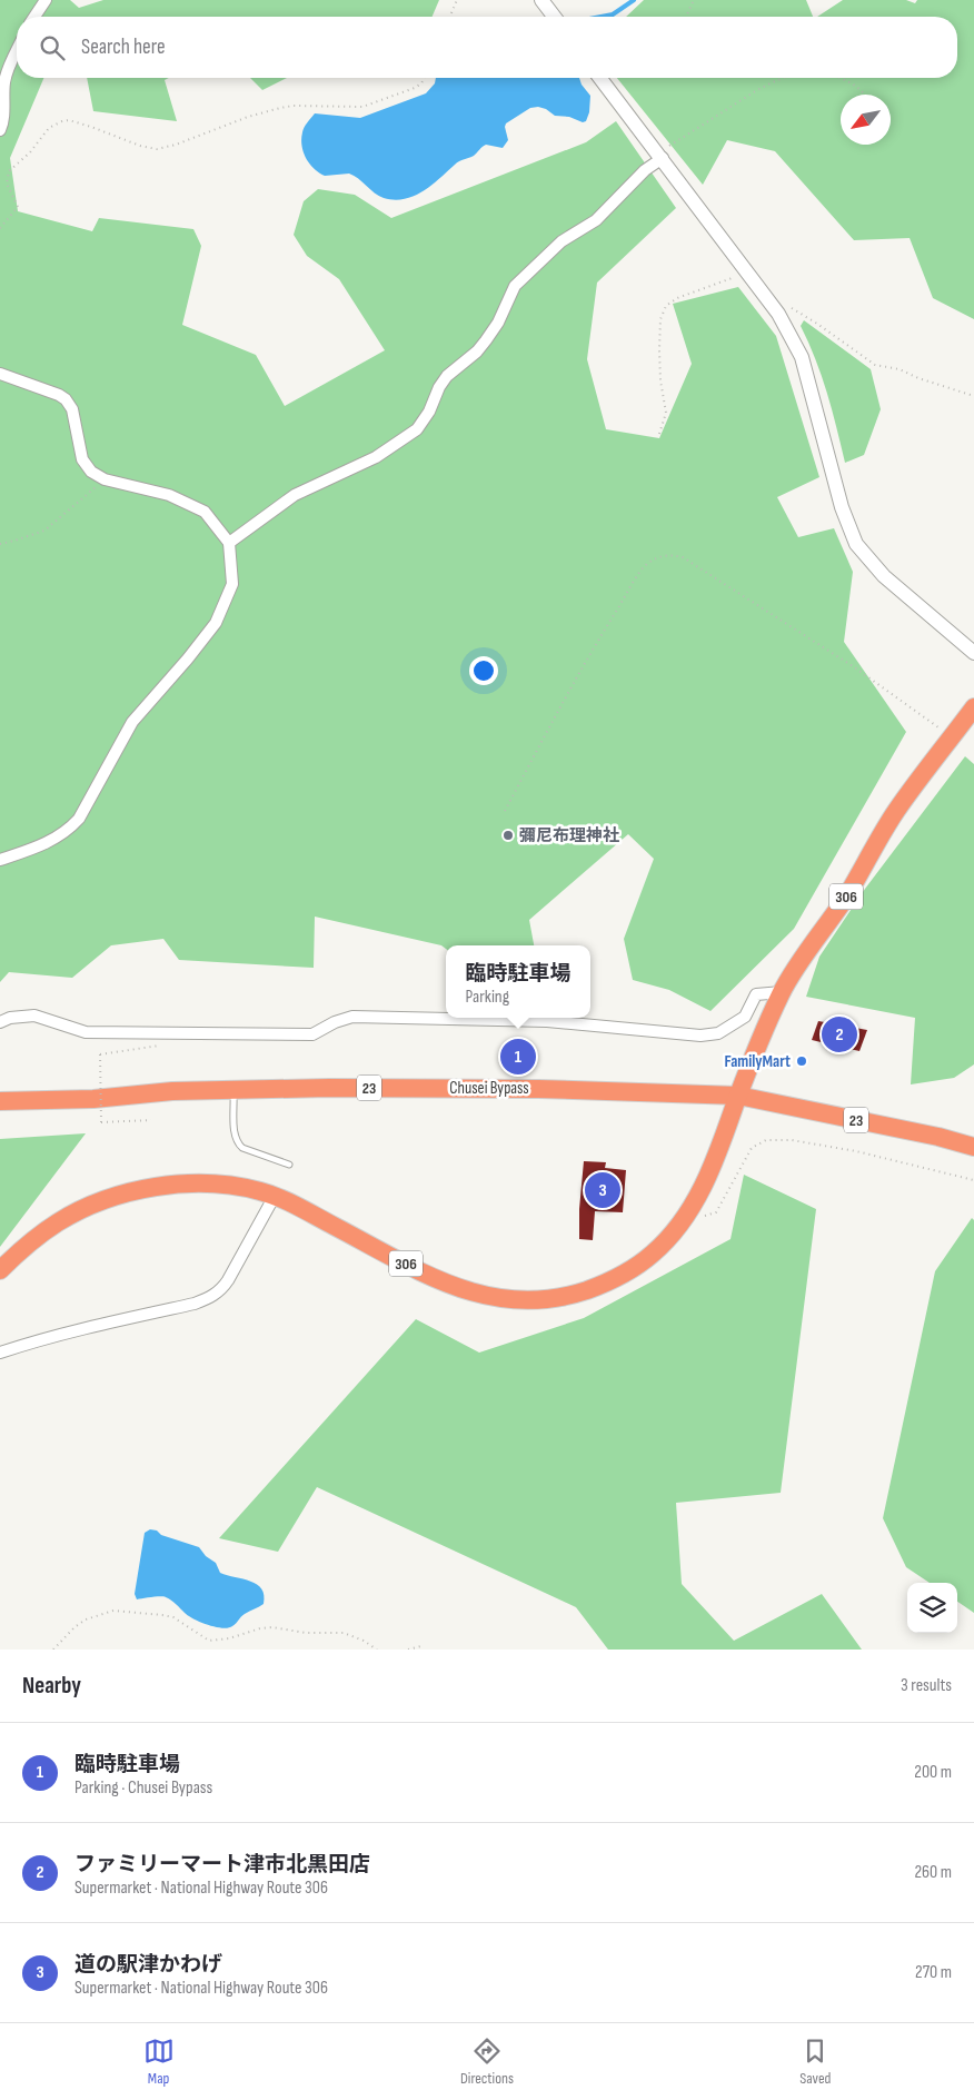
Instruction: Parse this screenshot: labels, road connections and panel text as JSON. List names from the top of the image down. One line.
{"streets":{"highway":["306","23","Chusei Bypass"]},"crossings":[["306","Chusei Bypass"]],"places":["彌尼布理神社","FamilyMart"],"north":"bottom left","page":{"search":"Search here","popup":["臨時駐車場","Parking"],"pins":["2","1","3"],"heading":["Nearby","3 results"],"list":[{"mark":"1","name":"臨時駐車場","note":"Parking · Chusei Bypass","value":"200 m"},{"mark":"2","name":"ファミリーマート津市北黒田店","note":"Supermarket · National Highway Route 306","value":"260 m"},{"mark":"3","name":"道の駅津かわげ","note":"Supermarket · National Highway Route 306","value":"270 m"}],"nav":["Map","Directions","Saved"]}}
